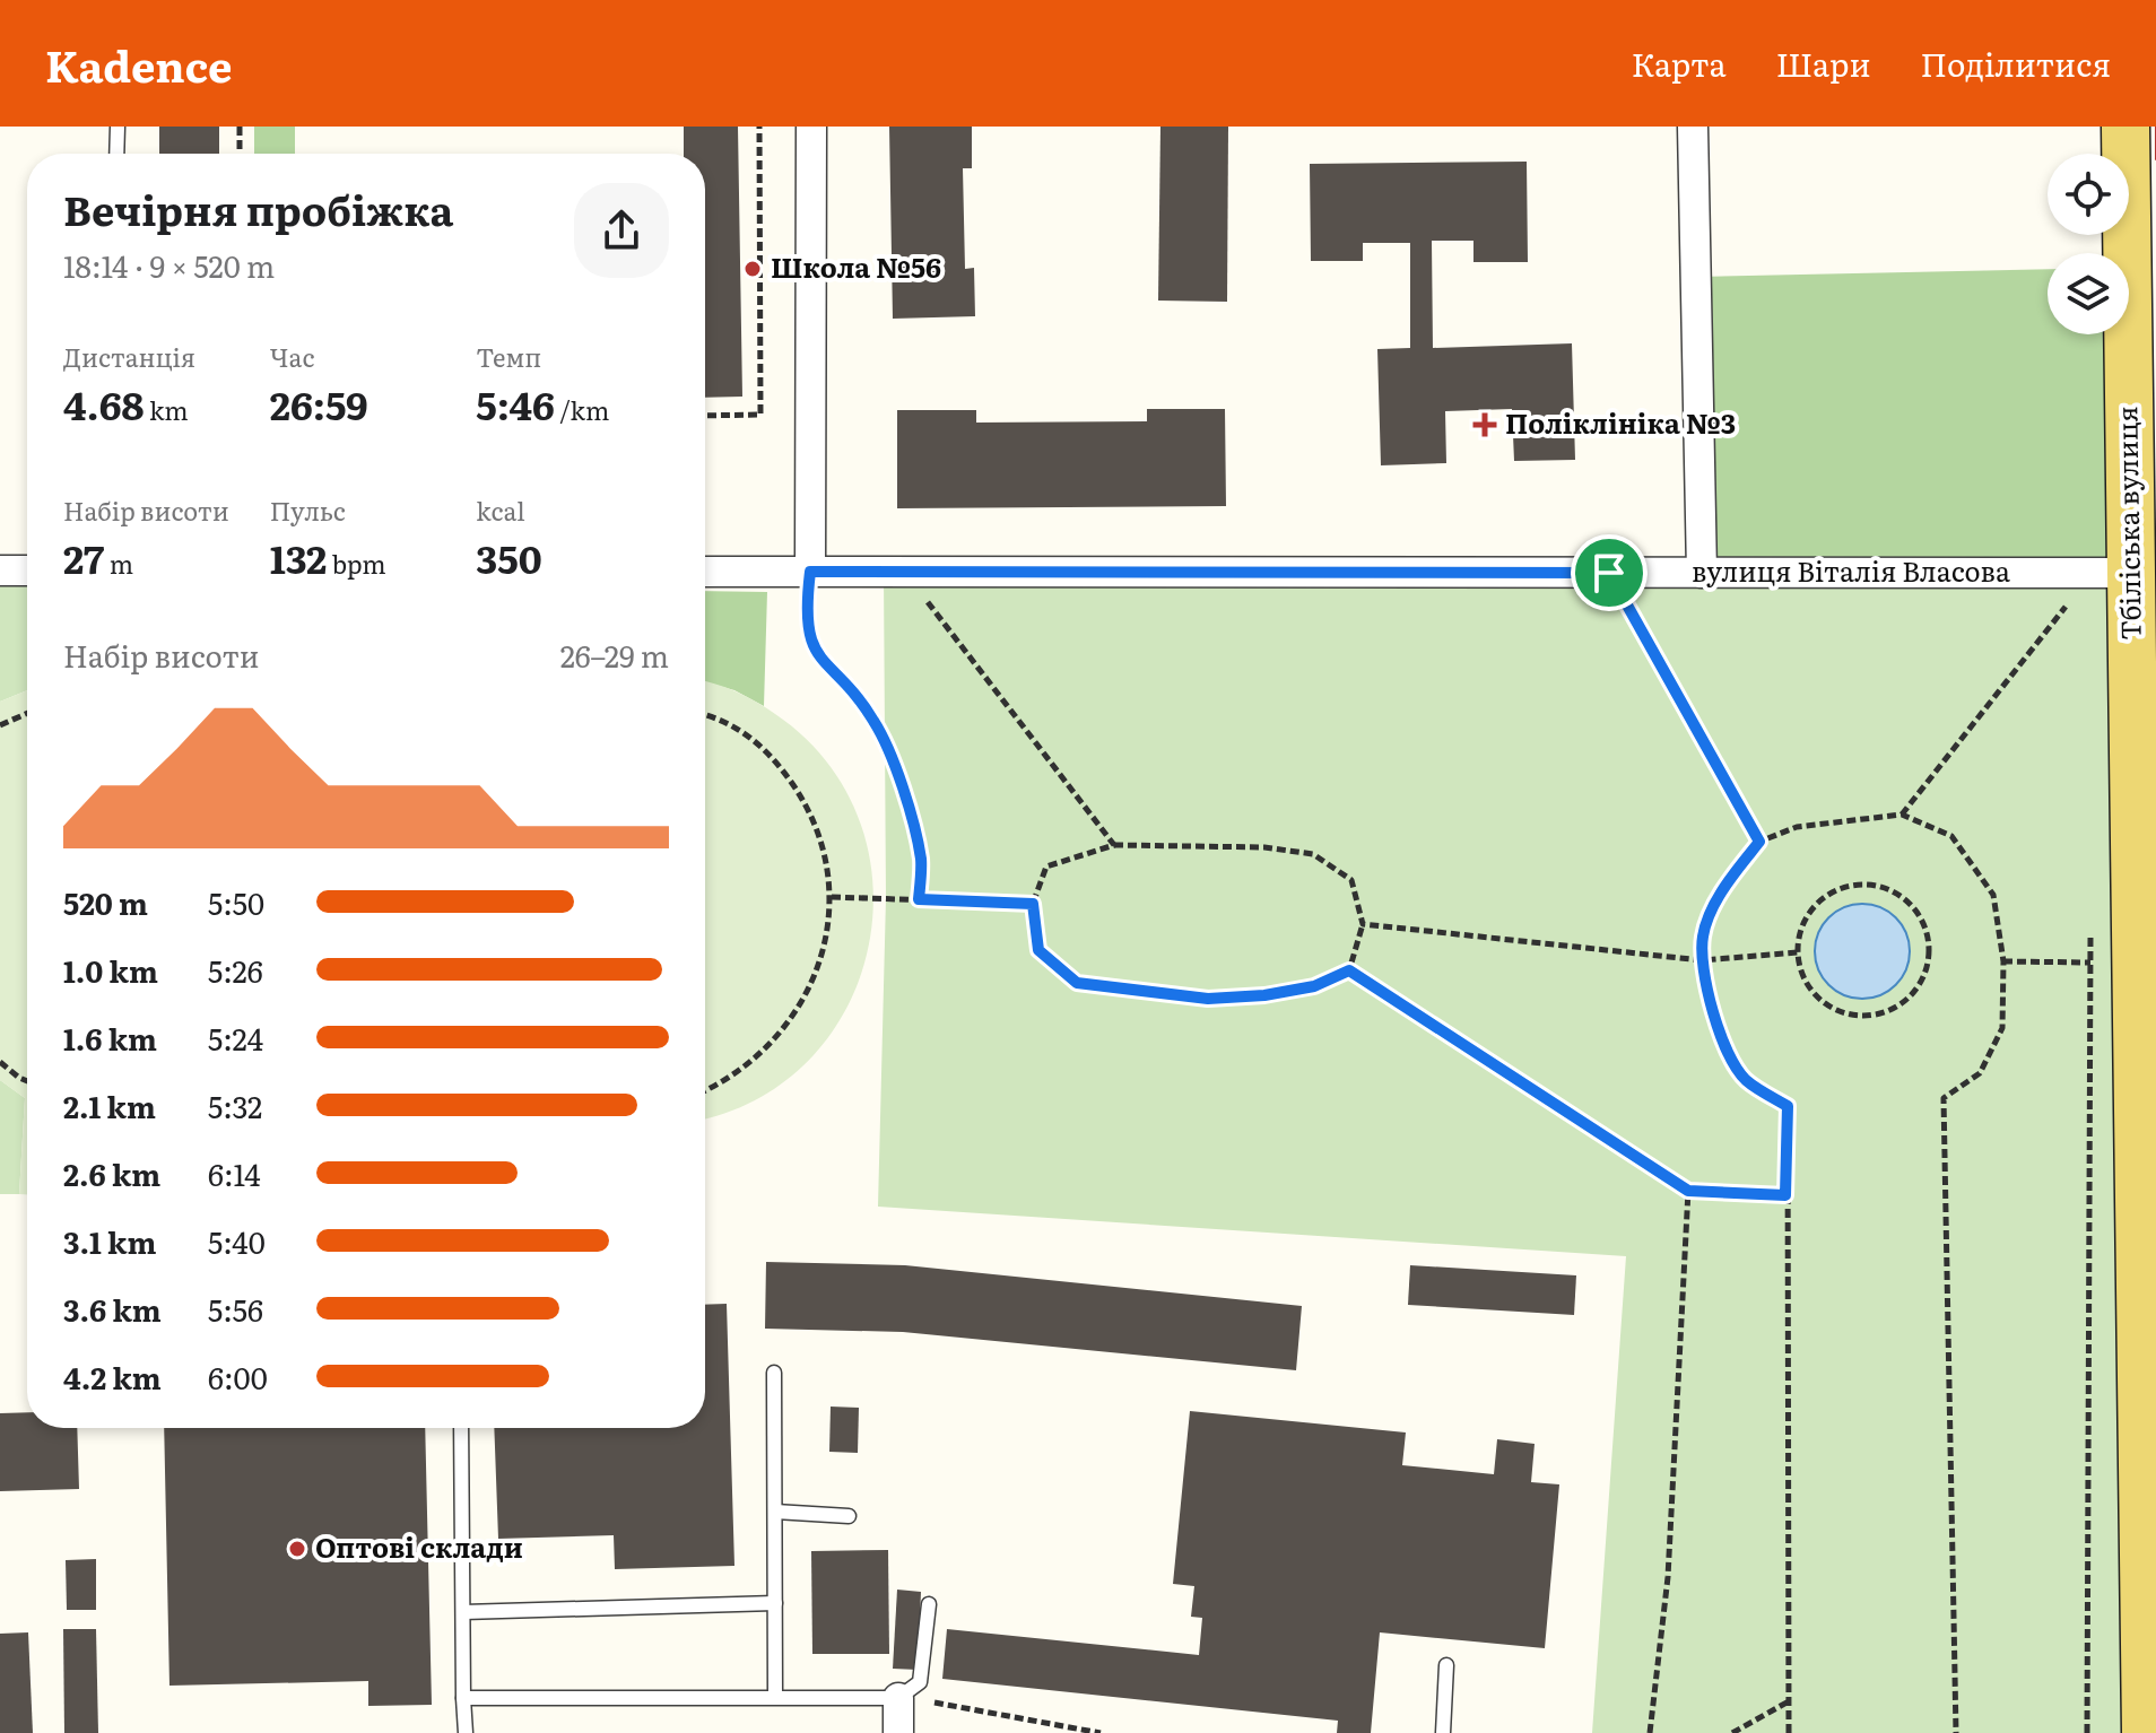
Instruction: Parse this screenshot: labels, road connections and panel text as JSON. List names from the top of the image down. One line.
{"streets":{"main road":["Тбіліська вулиця"],"street":["вулиця Віталія Власова"]},"crossings":[["Тбіліська вулиця","вулиця Віталія Власова"]],"places":{"other":["Школа №56","Оптові склади"],"health":["Поліклініка №3"]},"page":{"header":"Kadence","nav":["Карта","Шари","Поділитися"],"heading":["Вечірня пробіжка","18:14 · 9 × 520 m"],"stats":[["Дистанція","4.68 km"],["Час","26:59"],["Темп","5:46 /km"],["Набір висоти","27 m"],["Пульс","132 bpm"],["kcal","350"]],"chart":["Набір висоти","26–29 m"],"list":[{"name":"520 m","note":"5:50"},{"name":"1.0 km","note":"5:26"},{"name":"1.6 km","note":"5:24"},{"name":"2.1 km","note":"5:32"},{"name":"2.6 km","note":"6:14"},{"name":"3.1 km","note":"5:40"},{"name":"3.6 km","note":"5:56"},{"name":"4.2 km","note":"6:00"}]}}
